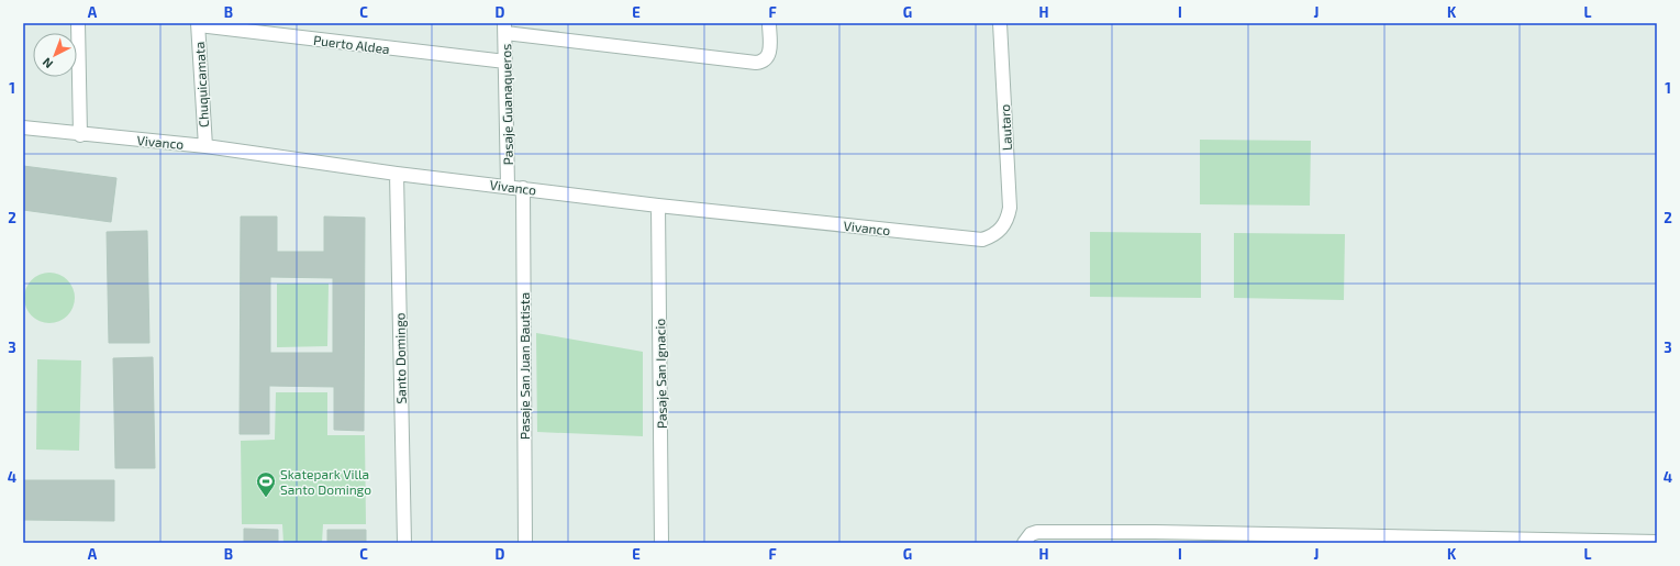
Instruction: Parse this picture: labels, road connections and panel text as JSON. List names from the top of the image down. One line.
{"streets":{"street":["Puerto Aldea","Chuquicamata","Pasaje Guanaqueros","Lautaro","Vivanco","Santo Domingo","Pasaje San Juan Bautista","Pasaje San Ignacio"]},"crossings":[["Puerto Aldea","Chuquicamata"],["Puerto Aldea","Pasaje Guanaqueros"],["Chuquicamata","Vivanco"],["Pasaje Guanaqueros","Vivanco"],["Lautaro","Vivanco"],["Vivanco","Santo Domingo"],["Vivanco","Pasaje San Juan Bautista"],["Vivanco","Pasaje San Ignacio"]],"places":{"sports":["Skatepark Villa Santo Domingo"]},"north":"bottom left","grid":{"columns":["A","B","C","D","E","F","G","H","I","J","K","L"],"rows":["1","2","3","4"]}}
